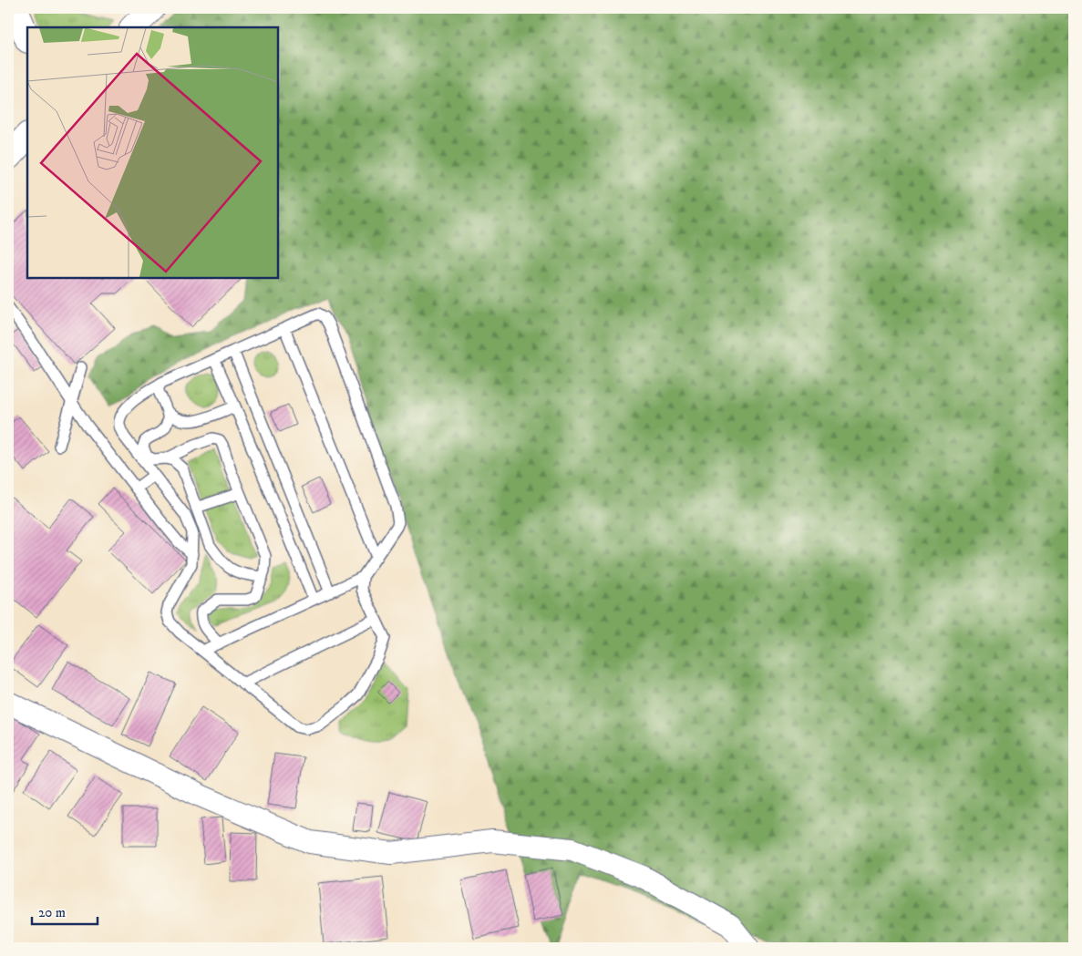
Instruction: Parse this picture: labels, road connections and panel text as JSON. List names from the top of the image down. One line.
{"scale_bar":"20 m"}
